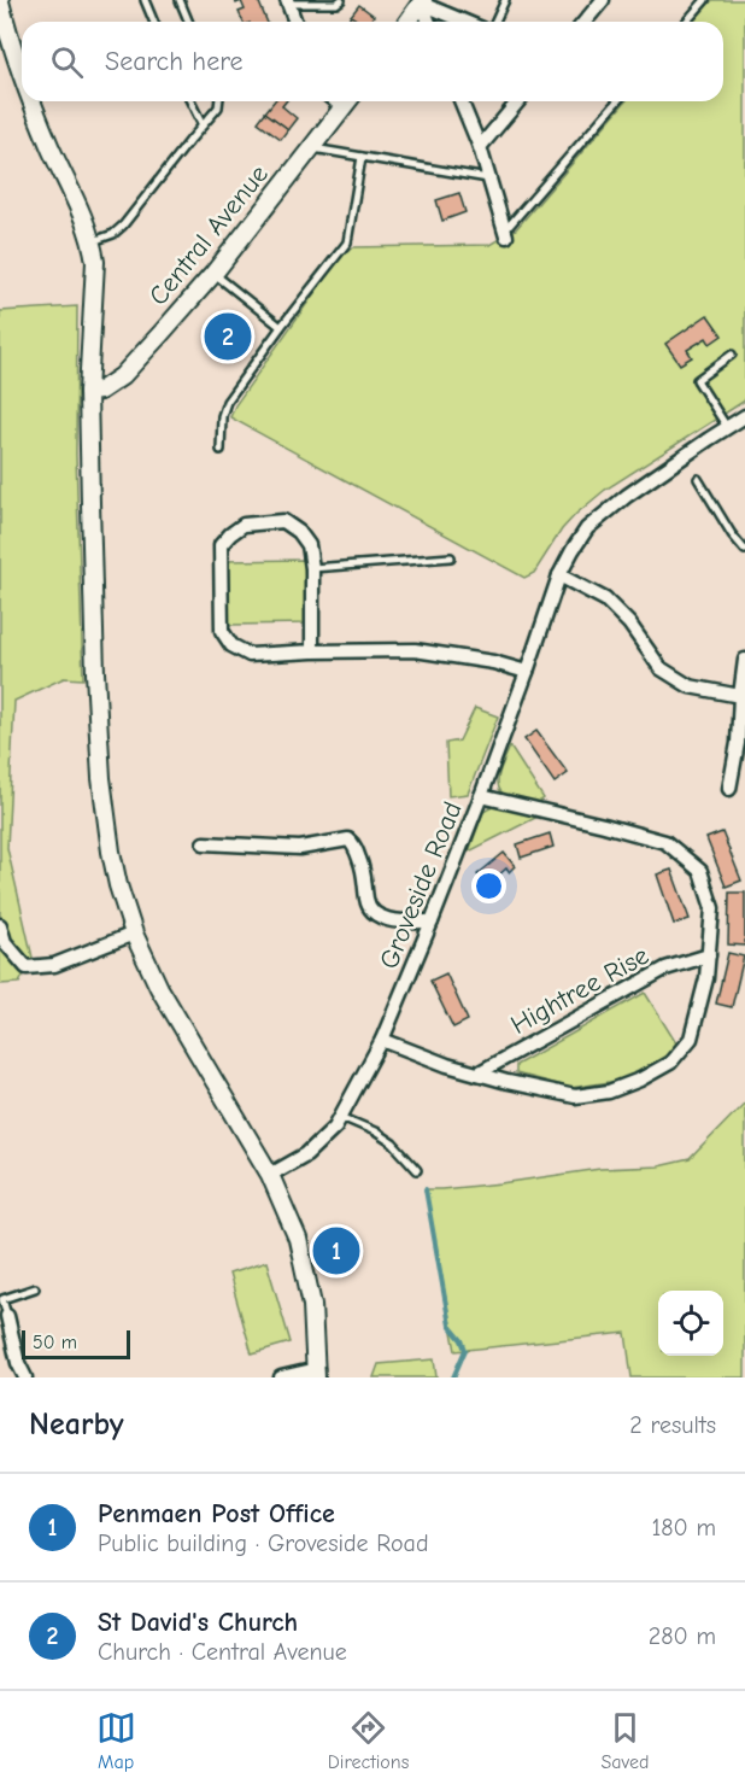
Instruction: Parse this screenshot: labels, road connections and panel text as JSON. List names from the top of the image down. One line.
{"streets":{"street":["Central Avenue","Groveside Road","Hightree Rise"]},"scale_bar":"50 m","page":{"search":"Search here","pins":["2","1"],"scale":"50 m","heading":["Nearby","2 results"],"list":[{"mark":"1","name":"Penmaen Post Office","note":"Public building · Groveside Road","value":"180 m"},{"mark":"2","name":"St David's Church","note":"Church · Central Avenue","value":"280 m"}],"nav":["Map","Directions","Saved"]}}
